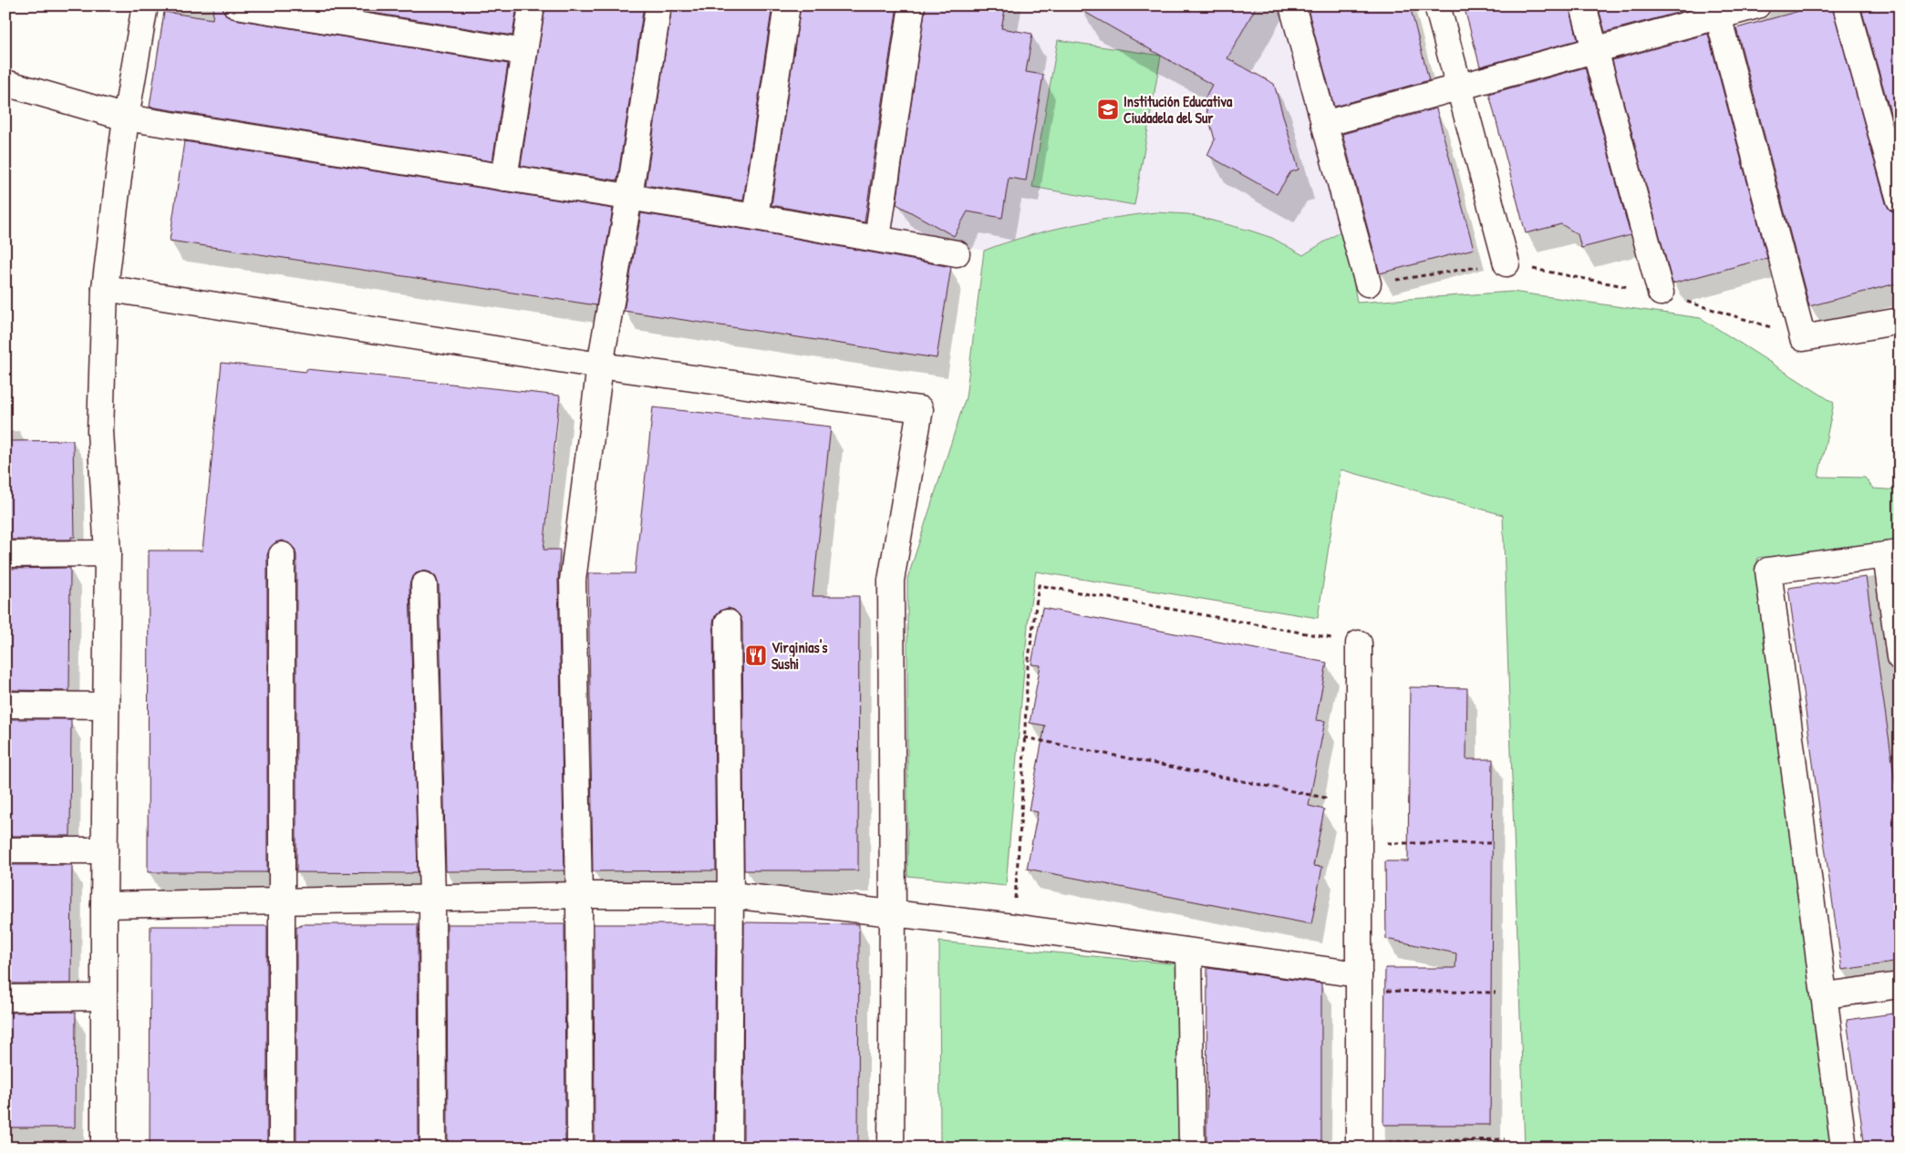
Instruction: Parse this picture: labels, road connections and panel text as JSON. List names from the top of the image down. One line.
{"places":{"school or university":["Institución Educativa Ciudadela del Sur"],"restaurant":["Virginias's Sushi"]}}
